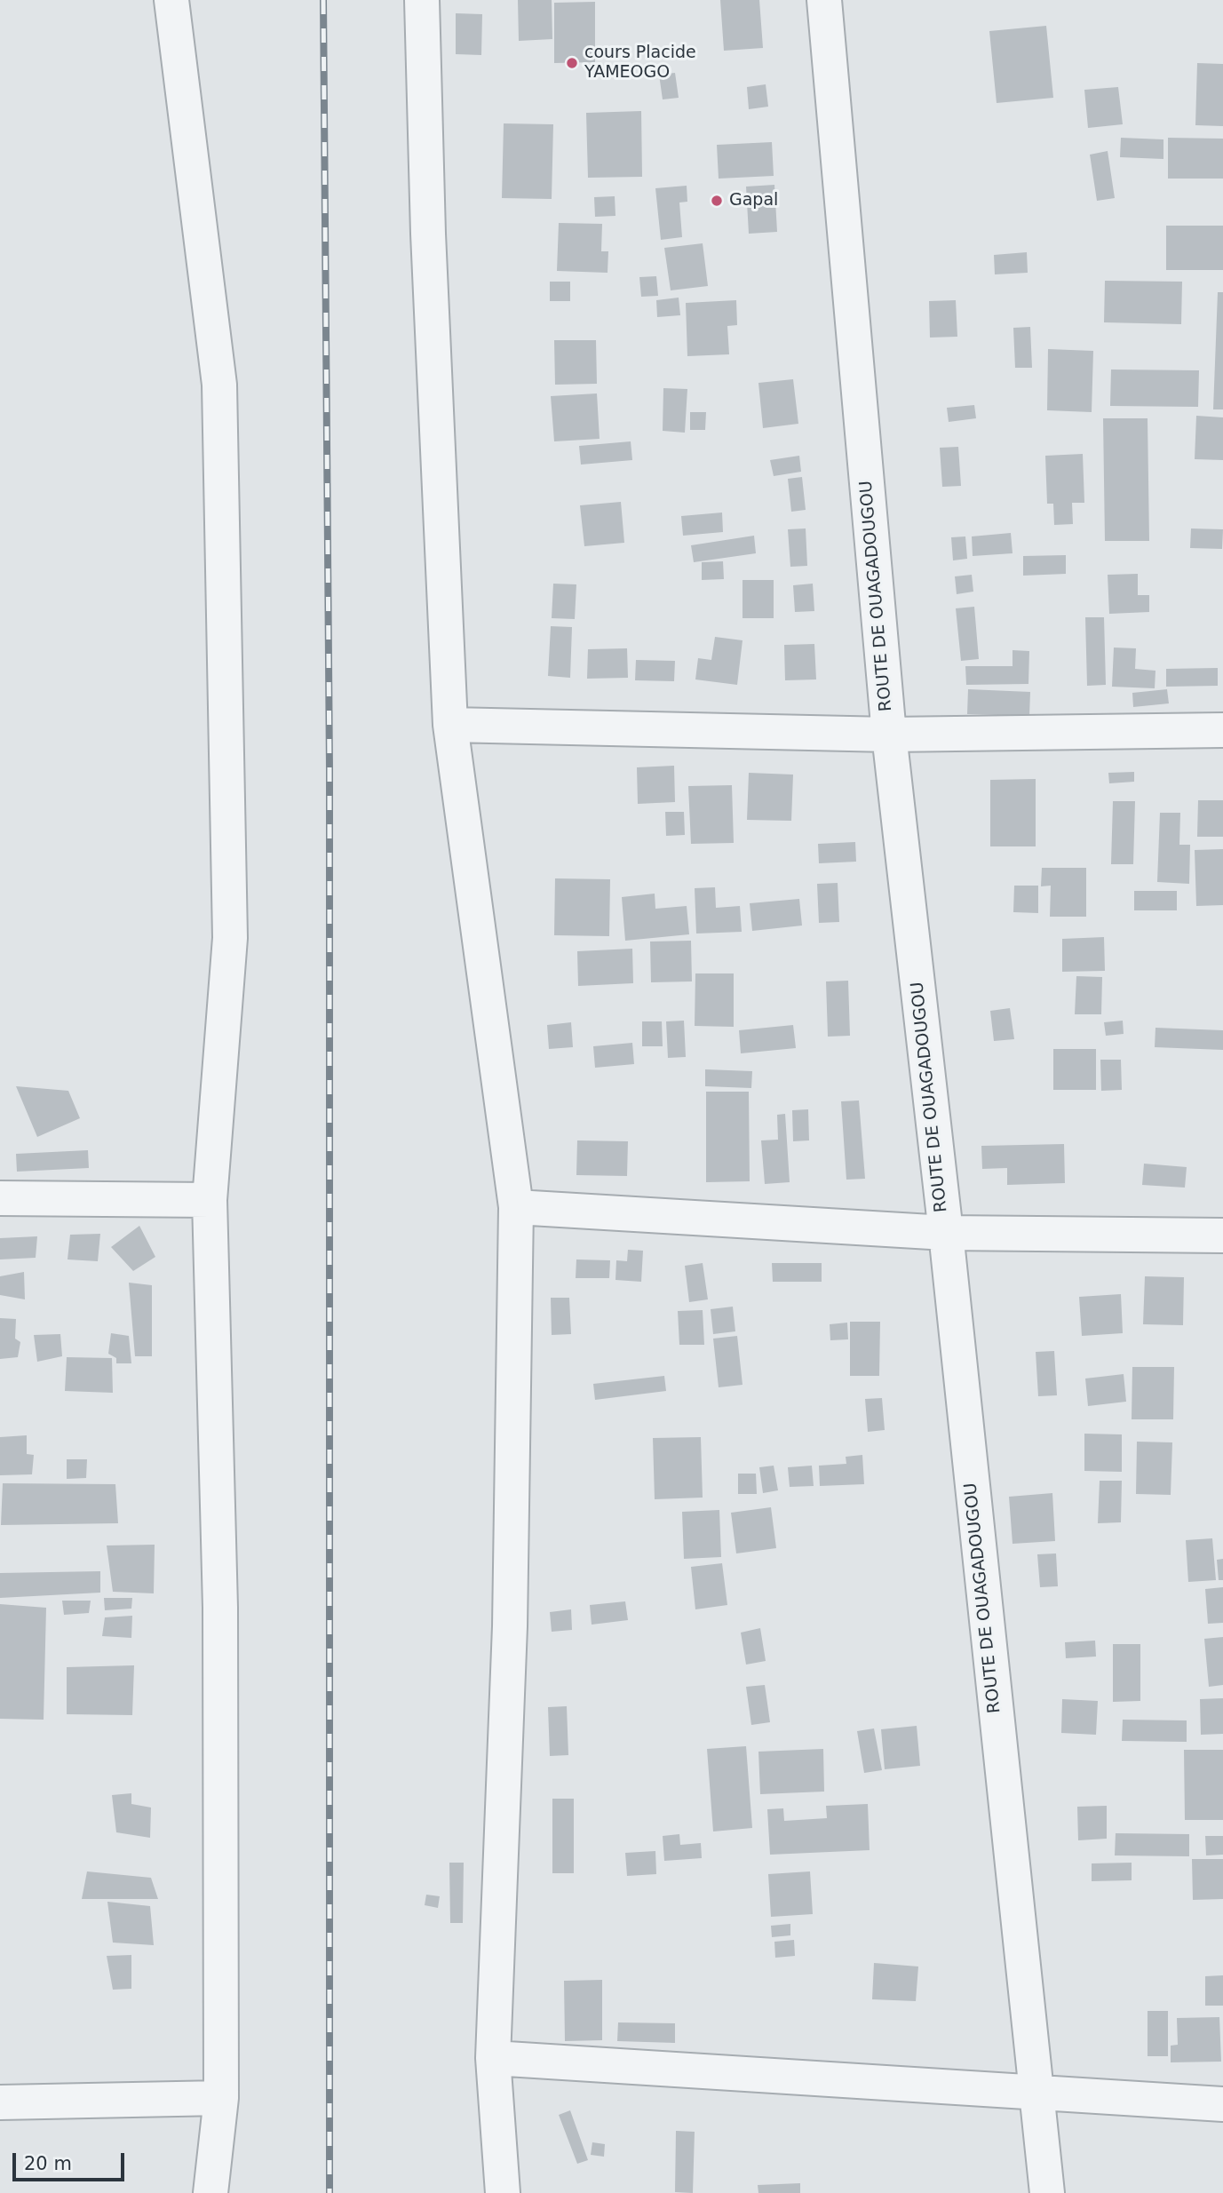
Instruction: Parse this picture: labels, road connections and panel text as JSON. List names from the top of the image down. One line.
{"streets":{"street":["ROUTE DE OUAGADOUGOU"]},"places":["cours Placide YAMEOGO","Gapal"],"scale_bar":"20 m"}
